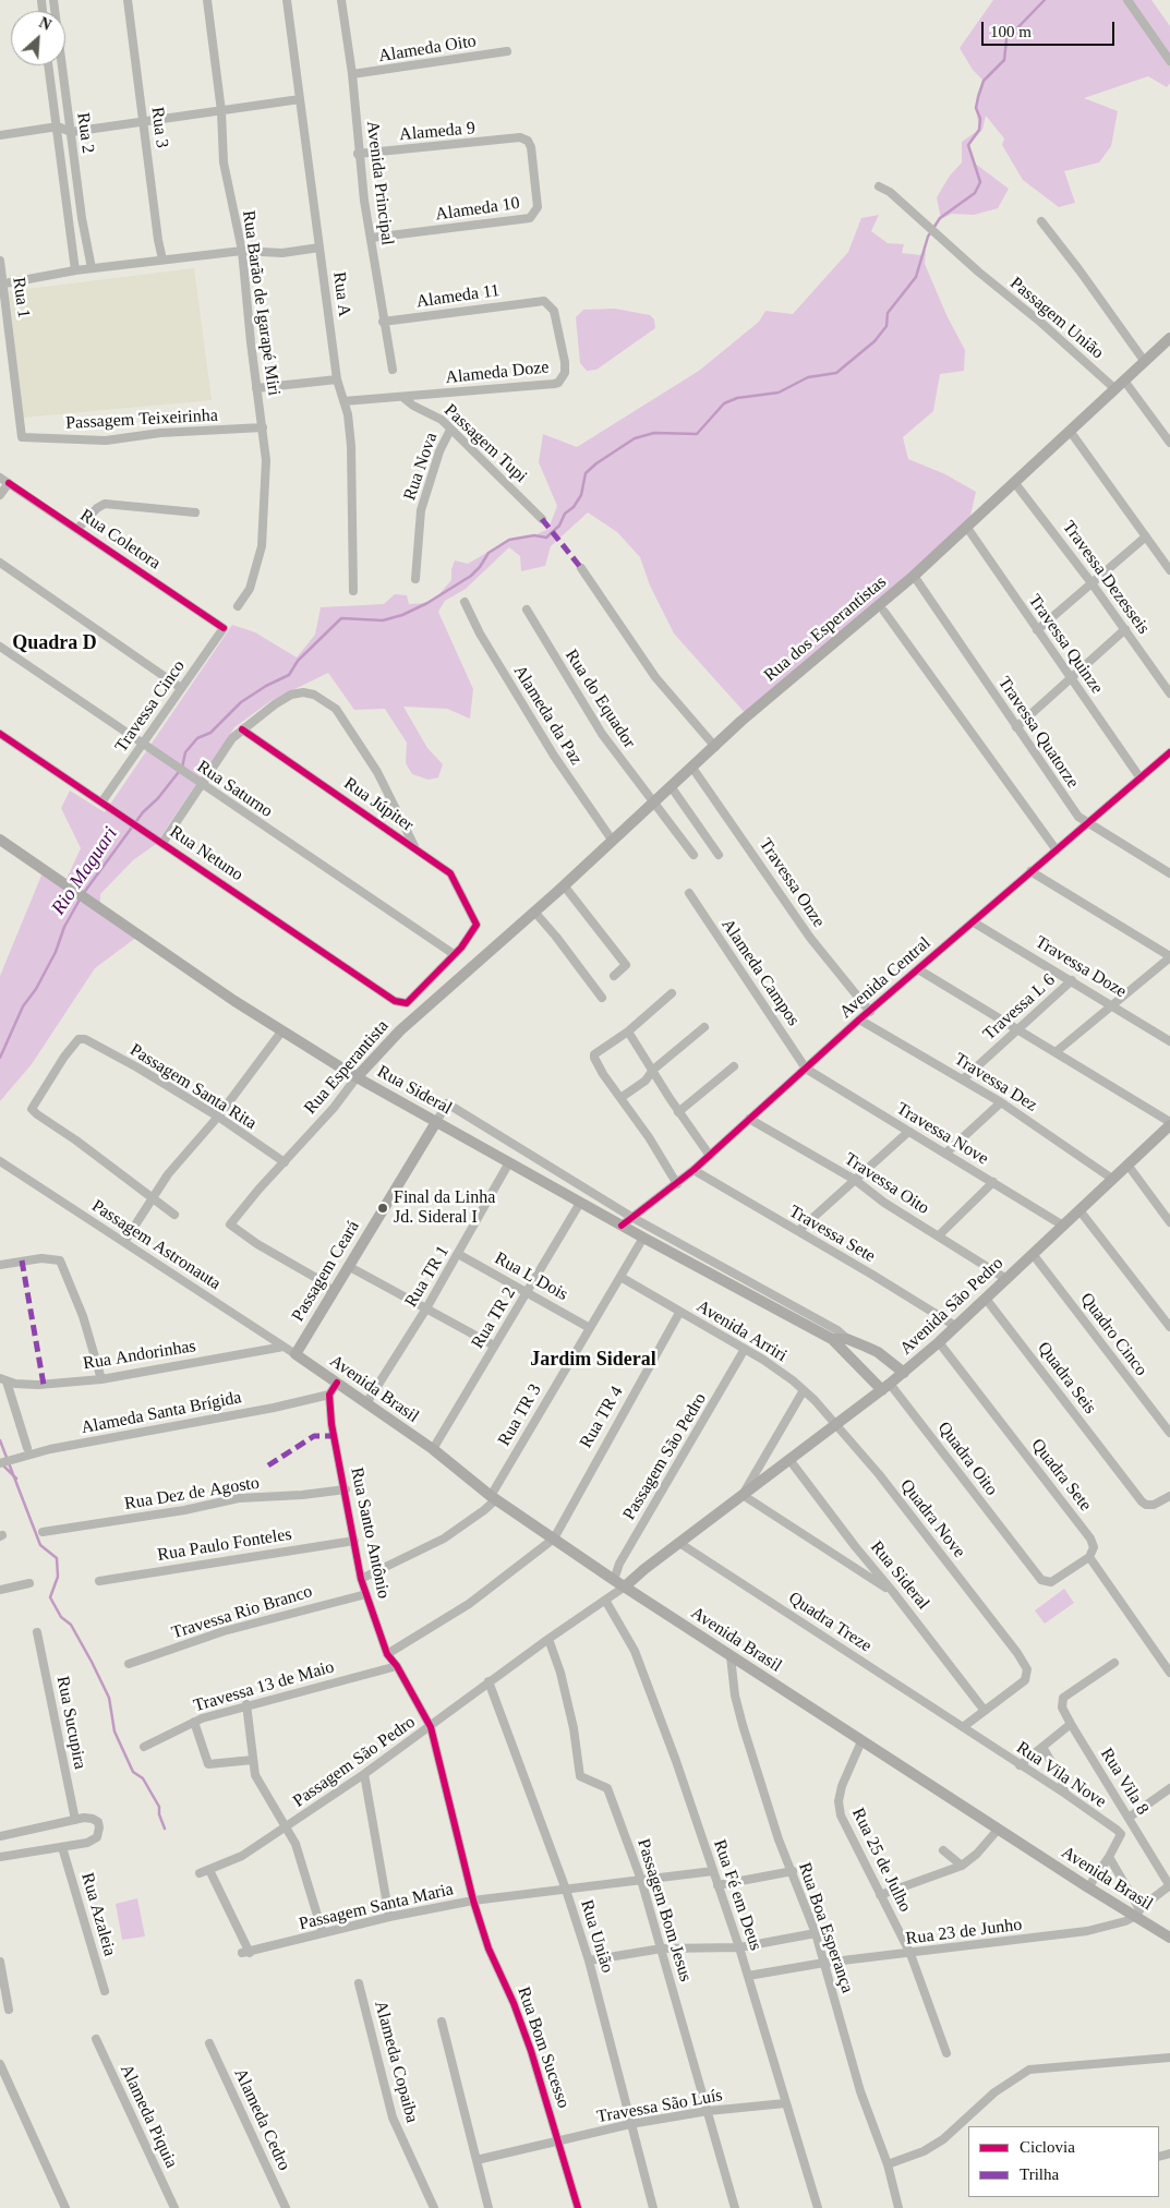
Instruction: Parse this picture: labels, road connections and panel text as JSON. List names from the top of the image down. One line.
{"streets":{"main road":["Rua dos Esperantistas","Rua Esperantista","Rua Sideral","Passagem Ceará","Avenida São Pedro","Avenida Brasil"],"street":["Alameda Oito","Rua 3","Alameda 9","Rua 2","Avenida Principal","Alameda 10","Rua A","Alameda 11","Rua 1","Rua Barão de Igarapé Miri","Passagem União","Alameda Doze","Passagem Teixeirinha","Passagem Tupi","Rua Nova","Rua Coletora","Travessa Dezesseis","Travessa Quinze","Rua do Equador","Travessa Cinco","Alameda da Paz","Travessa Quatorze","Rua Saturno","Rua Júpiter","Rua Netuno","Travessa Onze","Travessa Doze","Alameda Campos","Avenida Central","Travessa L 6","Travessa Dez","Passagem Santa Rita","Travessa Nove","Travessa Oito","Travessa Sete","Passagem Astronauta","Rua TR 1","Rua L Dois","Rua TR 2","Avenida Arriri","Quadro Cinco","Rua Andorinhas","Quadra Seis","Alameda Santa Brígida","Rua TR 3","Rua TR 4","Passagem São Pedro","Quadra Oito","Quadra Sete","Rua Dez de Agosto","Quadra Nove","Rua Santo Antônio","Rua Paulo Fonteles","Travessa Rio Branco","Quadra Treze","Travessa 13 de Maio","Rua Sucupira","Rua Vila Nove","Rua Vila 8","Rua 25 de Julho","Rua Fé em Deus","Passagem Santa Maria","Passagem Bom Jesus","Rua Azaleia","Rua Boa Esperança","Rua 23 de Junho","Rua União","Rua Bom Sucesso","Alameda Copaiba","Travessa São Luís","Alameda Piquia","Alameda Cedro"]},"crossings":[["Alameda Oito","Avenida Principal"],["Alameda 9","Avenida Principal"],["Alameda 9","Alameda 10"],["Avenida Principal","Alameda 10"],["Avenida Principal","Alameda 11"],["Rua A","Alameda Doze"],["Alameda 11","Alameda Doze"],["Rua 1","Passagem Teixeirinha"],["Rua Barão de Igarapé Miri","Passagem Teixeirinha"],["Passagem União","Rua dos Esperantistas"],["Alameda Doze","Passagem Tupi"],["Passagem Tupi","Rua Nova"],["Rua Coletora","Travessa Cinco"],["Travessa Dezesseis","Rua dos Esperantistas"],["Rua dos Esperantistas","Travessa Quinze"],["Rua dos Esperantistas","Rua do Equador"],["Rua dos Esperantistas","Alameda da Paz"],["Rua dos Esperantistas","Travessa Quatorze"],["Rua dos Esperantistas","Travessa Onze"],["Rua dos Esperantistas","Rua Esperantista"],["Travessa Quinze","Avenida Central"],["Travessa Cinco","Rua Saturno"],["Travessa Cinco","Rua Netuno"],["Travessa Quatorze","Avenida Central"],["Rua Saturno","Rua Júpiter"],["Rua Saturno","Rua Netuno"],["Rua Júpiter","Rua Netuno"],["Travessa Onze","Avenida Central"],["Travessa Doze","Avenida Central"],["Travessa Doze","Travessa L 6"],["Alameda Campos","Avenida Central"],["Alameda Campos","Travessa Nove"],["Avenida Central","Travessa Dez"],["Avenida Central","Rua Sideral"],["Avenida Central","Travessa Nove"],["Avenida Central","Travessa Oito"],["Avenida Central","Travessa Sete"],["Travessa L 6","Travessa Dez"],["Rua Esperantista","Passagem Santa Rita"],["Rua Esperantista","Rua Sideral"],["Rua Esperantista","Passagem Ceará"],["Travessa Dez","Avenida São Pedro"],["Rua Sideral","Passagem Ceará"],["Rua Sideral","Rua TR 1"],["Rua Sideral","Avenida São Pedro"],["Rua Sideral","Rua TR 2"],["Rua Sideral","Rua TR 3"],["Rua Sideral","Quadra Oito"],["Rua Sideral","Quadra Nove"],["Travessa Nove","Avenida São Pedro"],["Travessa Oito","Avenida São Pedro"],["Travessa Sete","Avenida São Pedro"],["Passagem Astronauta","Passagem Ceará"],["Passagem Astronauta","Rua Andorinhas"],["Passagem Astronauta","Avenida Brasil"],["Passagem Ceará","Avenida Brasil"],["Rua TR 1","Rua L Dois"],["Rua TR 1","Avenida Brasil"],["Rua L Dois","Rua TR 2"],["Rua L Dois","Rua TR 3"],["Avenida São Pedro","Avenida Arriri"],["Avenida São Pedro","Quadro Cinco"],["Avenida São Pedro","Quadra Seis"],["Avenida São Pedro","Avenida Brasil"],["Avenida São Pedro","Passagem São Pedro"],["Avenida São Pedro","Quadra Oito"],["Avenida São Pedro","Quadra Sete"],["Avenida São Pedro","Quadra Nove"],["Avenida São Pedro","Quadra Treze"],["Rua TR 2","Avenida Brasil"],["Avenida Arriri","Rua TR 3"],["Avenida Arriri","Rua TR 4"],["Avenida Arriri","Passagem São Pedro"],["Avenida Arriri","Quadra Nove"],["Avenida Brasil","Rua TR 3"],["Avenida Brasil","Rua TR 4"],["Avenida Brasil","Passagem São Pedro"],["Avenida Brasil","Rua 25 de Julho"],["Avenida Brasil","Rua Boa Esperança"],["Avenida Brasil","Rua 23 de Junho"],["Alameda Santa Brígida","Rua Santo Antônio"],["Passagem São Pedro","Rua Santo Antônio"],["Passagem São Pedro","Rua Fé em Deus"],["Passagem São Pedro","Passagem Santa Maria"],["Passagem São Pedro","Passagem Bom Jesus"],["Passagem São Pedro","Rua União"],["Quadra Oito","Quadra Sete"],["Rua Dez de Agosto","Rua Santo Antônio"],["Rua Santo Antônio","Rua Paulo Fonteles"],["Rua Santo Antônio","Travessa Rio Branco"],["Rua Santo Antônio","Travessa 13 de Maio"],["Rua Santo Antônio","Passagem Santa Maria"],["Rua Santo Antônio","Rua Bom Sucesso"],["Quadra Treze","Rua Vila Nove"],["Rua Vila 8","Rua 23 de Junho"],["Rua 25 de Julho","Rua 23 de Junho"],["Rua Fé em Deus","Passagem Santa Maria"],["Rua Fé em Deus","Rua 23 de Junho"],["Rua Fé em Deus","Travessa São Luís"],["Passagem Santa Maria","Passagem Bom Jesus"],["Passagem Santa Maria","Rua União"],["Passagem Santa Maria","Rua Bom Sucesso"],["Passagem Bom Jesus","Travessa São Luís"],["Rua Boa Esperança","Rua 23 de Junho"],["Rua União","Travessa São Luís"],["Rua Bom Sucesso","Travessa São Luís"]],"districts":["Quadra D","Jardim Sideral"],"water":["Rio Maguari"],"places":["Final da Linha Jd. Sideral I"],"legend":["Ciclovia","Trilha"],"scale_bar":"100 m","north":"top right"}
